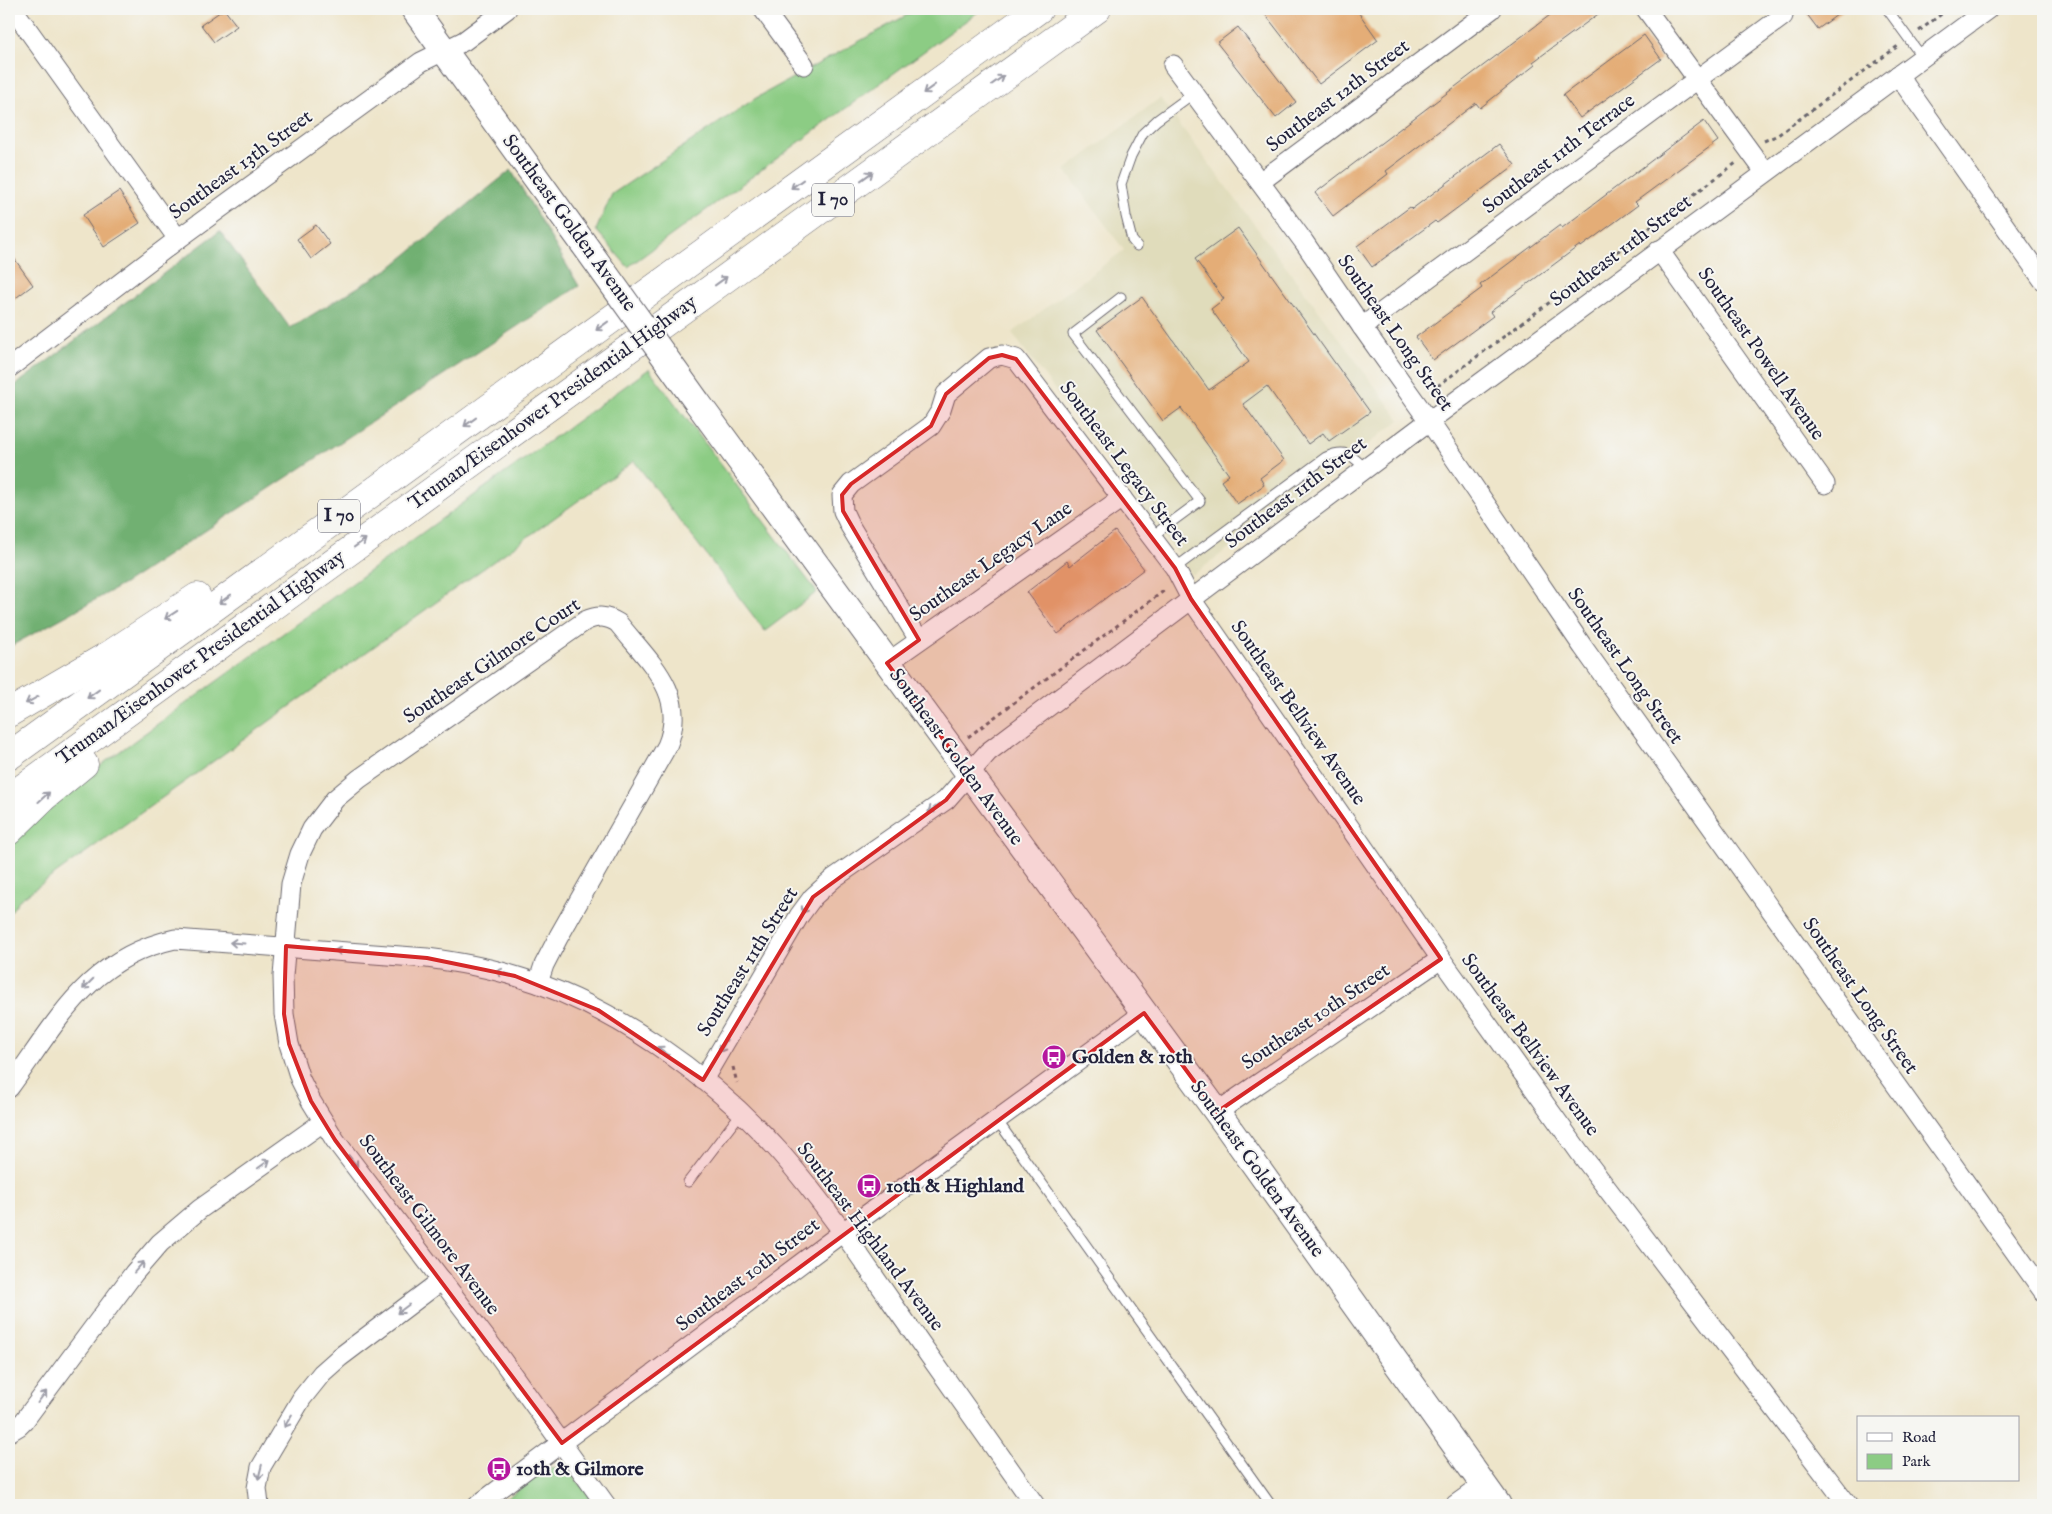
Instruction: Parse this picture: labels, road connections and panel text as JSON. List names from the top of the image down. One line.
{"streets":{"highway":["I 70","Truman/Eisenhower Presidential Highway"],"street":["Southeast 12th Street","Southeast 11th Terrace","Southeast 13th Street","Southeast Golden Avenue","Southeast 11th Street","Southeast Long Street","Southeast Powell Avenue","Southeast Legacy Street","Southeast Legacy Lane","Southeast Gilmore Court","Southeast Bellview Avenue","Southeast 10th Street","Southeast Gilmore Avenue","Southeast Highland Avenue"]},"crossings":[["Southeast 12th Street","Southeast Long Street"],["Southeast 11th Terrace","Southeast Long Street"],["Southeast 13th Street","Southeast Golden Avenue"],["Southeast Golden Avenue","Southeast 11th Street"],["Southeast Golden Avenue","Southeast Legacy Lane"],["Southeast Golden Avenue","Southeast 10th Street"],["Southeast 11th Street","Southeast Long Street"],["Southeast 11th Street","Southeast Powell Avenue"],["Southeast 11th Street","Southeast Legacy Street"],["Southeast 11th Street","Southeast Bellview Avenue"],["Southeast 11th Street","Southeast Highland Avenue"],["Southeast Legacy Street","Southeast Legacy Lane"],["Southeast Legacy Street","Southeast Bellview Avenue"],["Southeast Gilmore Court","Southeast Gilmore Avenue"],["Southeast Gilmore Court","Southeast Highland Avenue"],["Southeast Bellview Avenue","Southeast 10th Street"],["Southeast 10th Street","Southeast Gilmore Avenue"],["Southeast 10th Street","Southeast Highland Avenue"],["Southeast Gilmore Avenue","Southeast Highland Avenue"]],"one_way":["Southeast Highland Avenue"],"places":{"bus stop":["Golden & 10th","10th & Highland","10th & Gilmore"]},"legend":["Road","Park"]}
